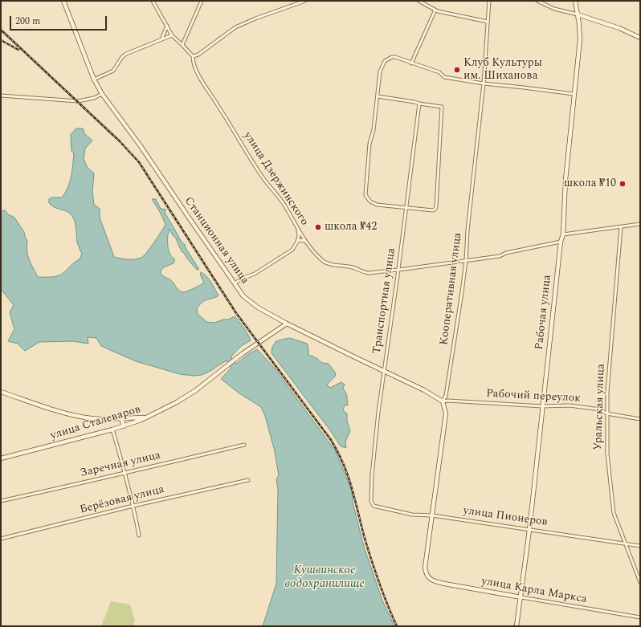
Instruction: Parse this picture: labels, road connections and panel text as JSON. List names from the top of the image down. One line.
{"streets":{"street":["улица Дзержинского","Станционная улица","Кооперативная улица","Транспортная улица","Рабочая улица","Рабочий переулок","Уральская улица","улица Сталеваров","Заречная улица","Берёзовая улица","улица Пионеров","улица Карла Маркса"]},"crossings":[["улица Дзержинского","Транспортная улица"],["Станционная улица","Кооперативная улица"],["Станционная улица","Транспортная улица"],["Станционная улица","Рабочий переулок"],["Станционная улица","улица Сталеваров"],["Кооперативная улица","Рабочий переулок"],["Кооперативная улица","улица Пионеров"],["Кооперативная улица","улица Карла Маркса"],["Транспортная улица","улица Пионеров"],["Рабочая улица","Рабочий переулок"],["Рабочая улица","улица Пионеров"],["Рабочая улица","улица Карла Маркса"],["Рабочий переулок","Уральская улица"],["Уральская улица","улица Пионеров"]],"water":["Кушвинское водохранилище"],"places":["Клуб Культуры им. Шиханова","школа №10","школа №42"],"scale_bar":"200 m"}
